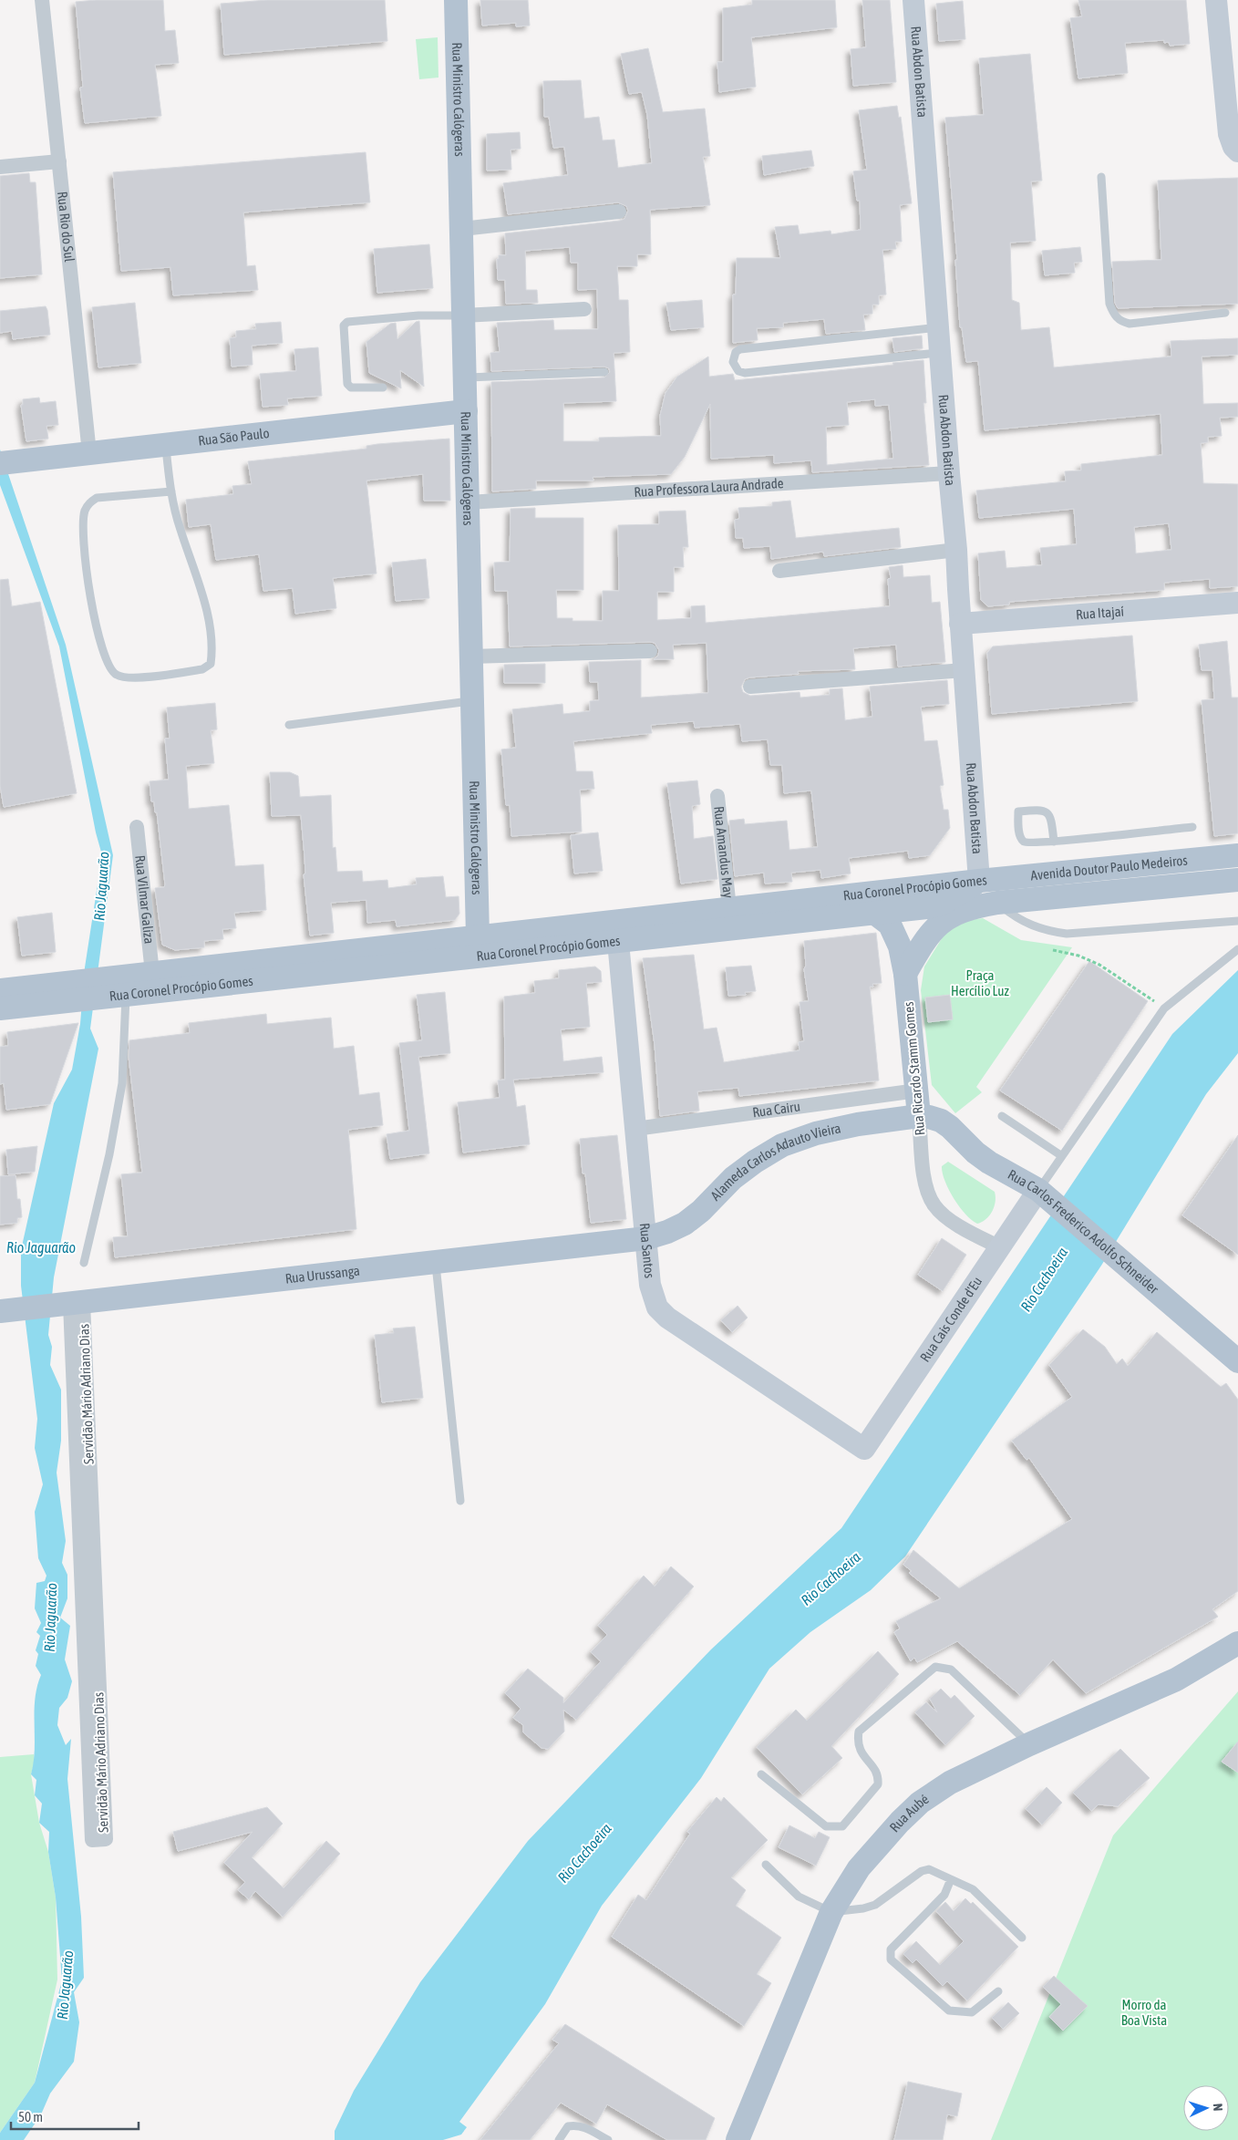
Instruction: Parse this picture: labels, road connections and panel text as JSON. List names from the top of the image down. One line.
{"streets":{"main road":["Rua Abdon Batista","Rua Ministro Calógeras","Rua São Paulo","Rua Itajaí","Avenida Doutor Paulo Medeiros","Rua Coronel Procópio Gomes","Rua Ricardo Stamm Gomes","Alameda Carlos Adauto Vieira","Rua Carlos Frederico Adolfo Schneider","Rua Santos","Rua Urussanga","Rua Cais Conde d'Eu","Rua Aubé"],"street":["Rua Rio do Sul","Rua Professora Laura Andrade","Rua Amandus May","Rua Vilmar Galiza","Rua Cairu","Servidão Mário Adriano Dias"]},"crossings":[["Rua Abdon Batista","Rua Professora Laura Andrade"],["Rua Abdon Batista","Rua Itajaí"],["Rua Abdon Batista","Avenida Doutor Paulo Medeiros"],["Rua Abdon Batista","Rua Coronel Procópio Gomes"],["Rua Ministro Calógeras","Rua São Paulo"],["Rua Ministro Calógeras","Rua Professora Laura Andrade"],["Rua Ministro Calógeras","Rua Coronel Procópio Gomes"],["Rua Rio do Sul","Rua São Paulo"],["Rua Amandus May","Rua Coronel Procópio Gomes"],["Avenida Doutor Paulo Medeiros","Rua Coronel Procópio Gomes"],["Rua Coronel Procópio Gomes","Rua Vilmar Galiza"],["Rua Coronel Procópio Gomes","Rua Ricardo Stamm Gomes"],["Rua Coronel Procópio Gomes","Rua Santos"],["Rua Ricardo Stamm Gomes","Rua Cairu"],["Rua Ricardo Stamm Gomes","Alameda Carlos Adauto Vieira"],["Rua Ricardo Stamm Gomes","Rua Carlos Frederico Adolfo Schneider"],["Rua Ricardo Stamm Gomes","Rua Cais Conde d'Eu"],["Rua Cairu","Rua Santos"],["Alameda Carlos Adauto Vieira","Rua Carlos Frederico Adolfo Schneider"],["Alameda Carlos Adauto Vieira","Rua Santos"],["Alameda Carlos Adauto Vieira","Rua Urussanga"],["Rua Carlos Frederico Adolfo Schneider","Rua Cais Conde d'Eu"],["Rua Santos","Rua Urussanga"],["Rua Santos","Rua Cais Conde d'Eu"],["Rua Urussanga","Servidão Mário Adriano Dias"]],"water":["Rio Jaguarão","Rio Cachoeira"],"parks":["Praça Hercílio Luz","Morro da Boa Vista"],"scale_bar":"50 m","north":"right"}
